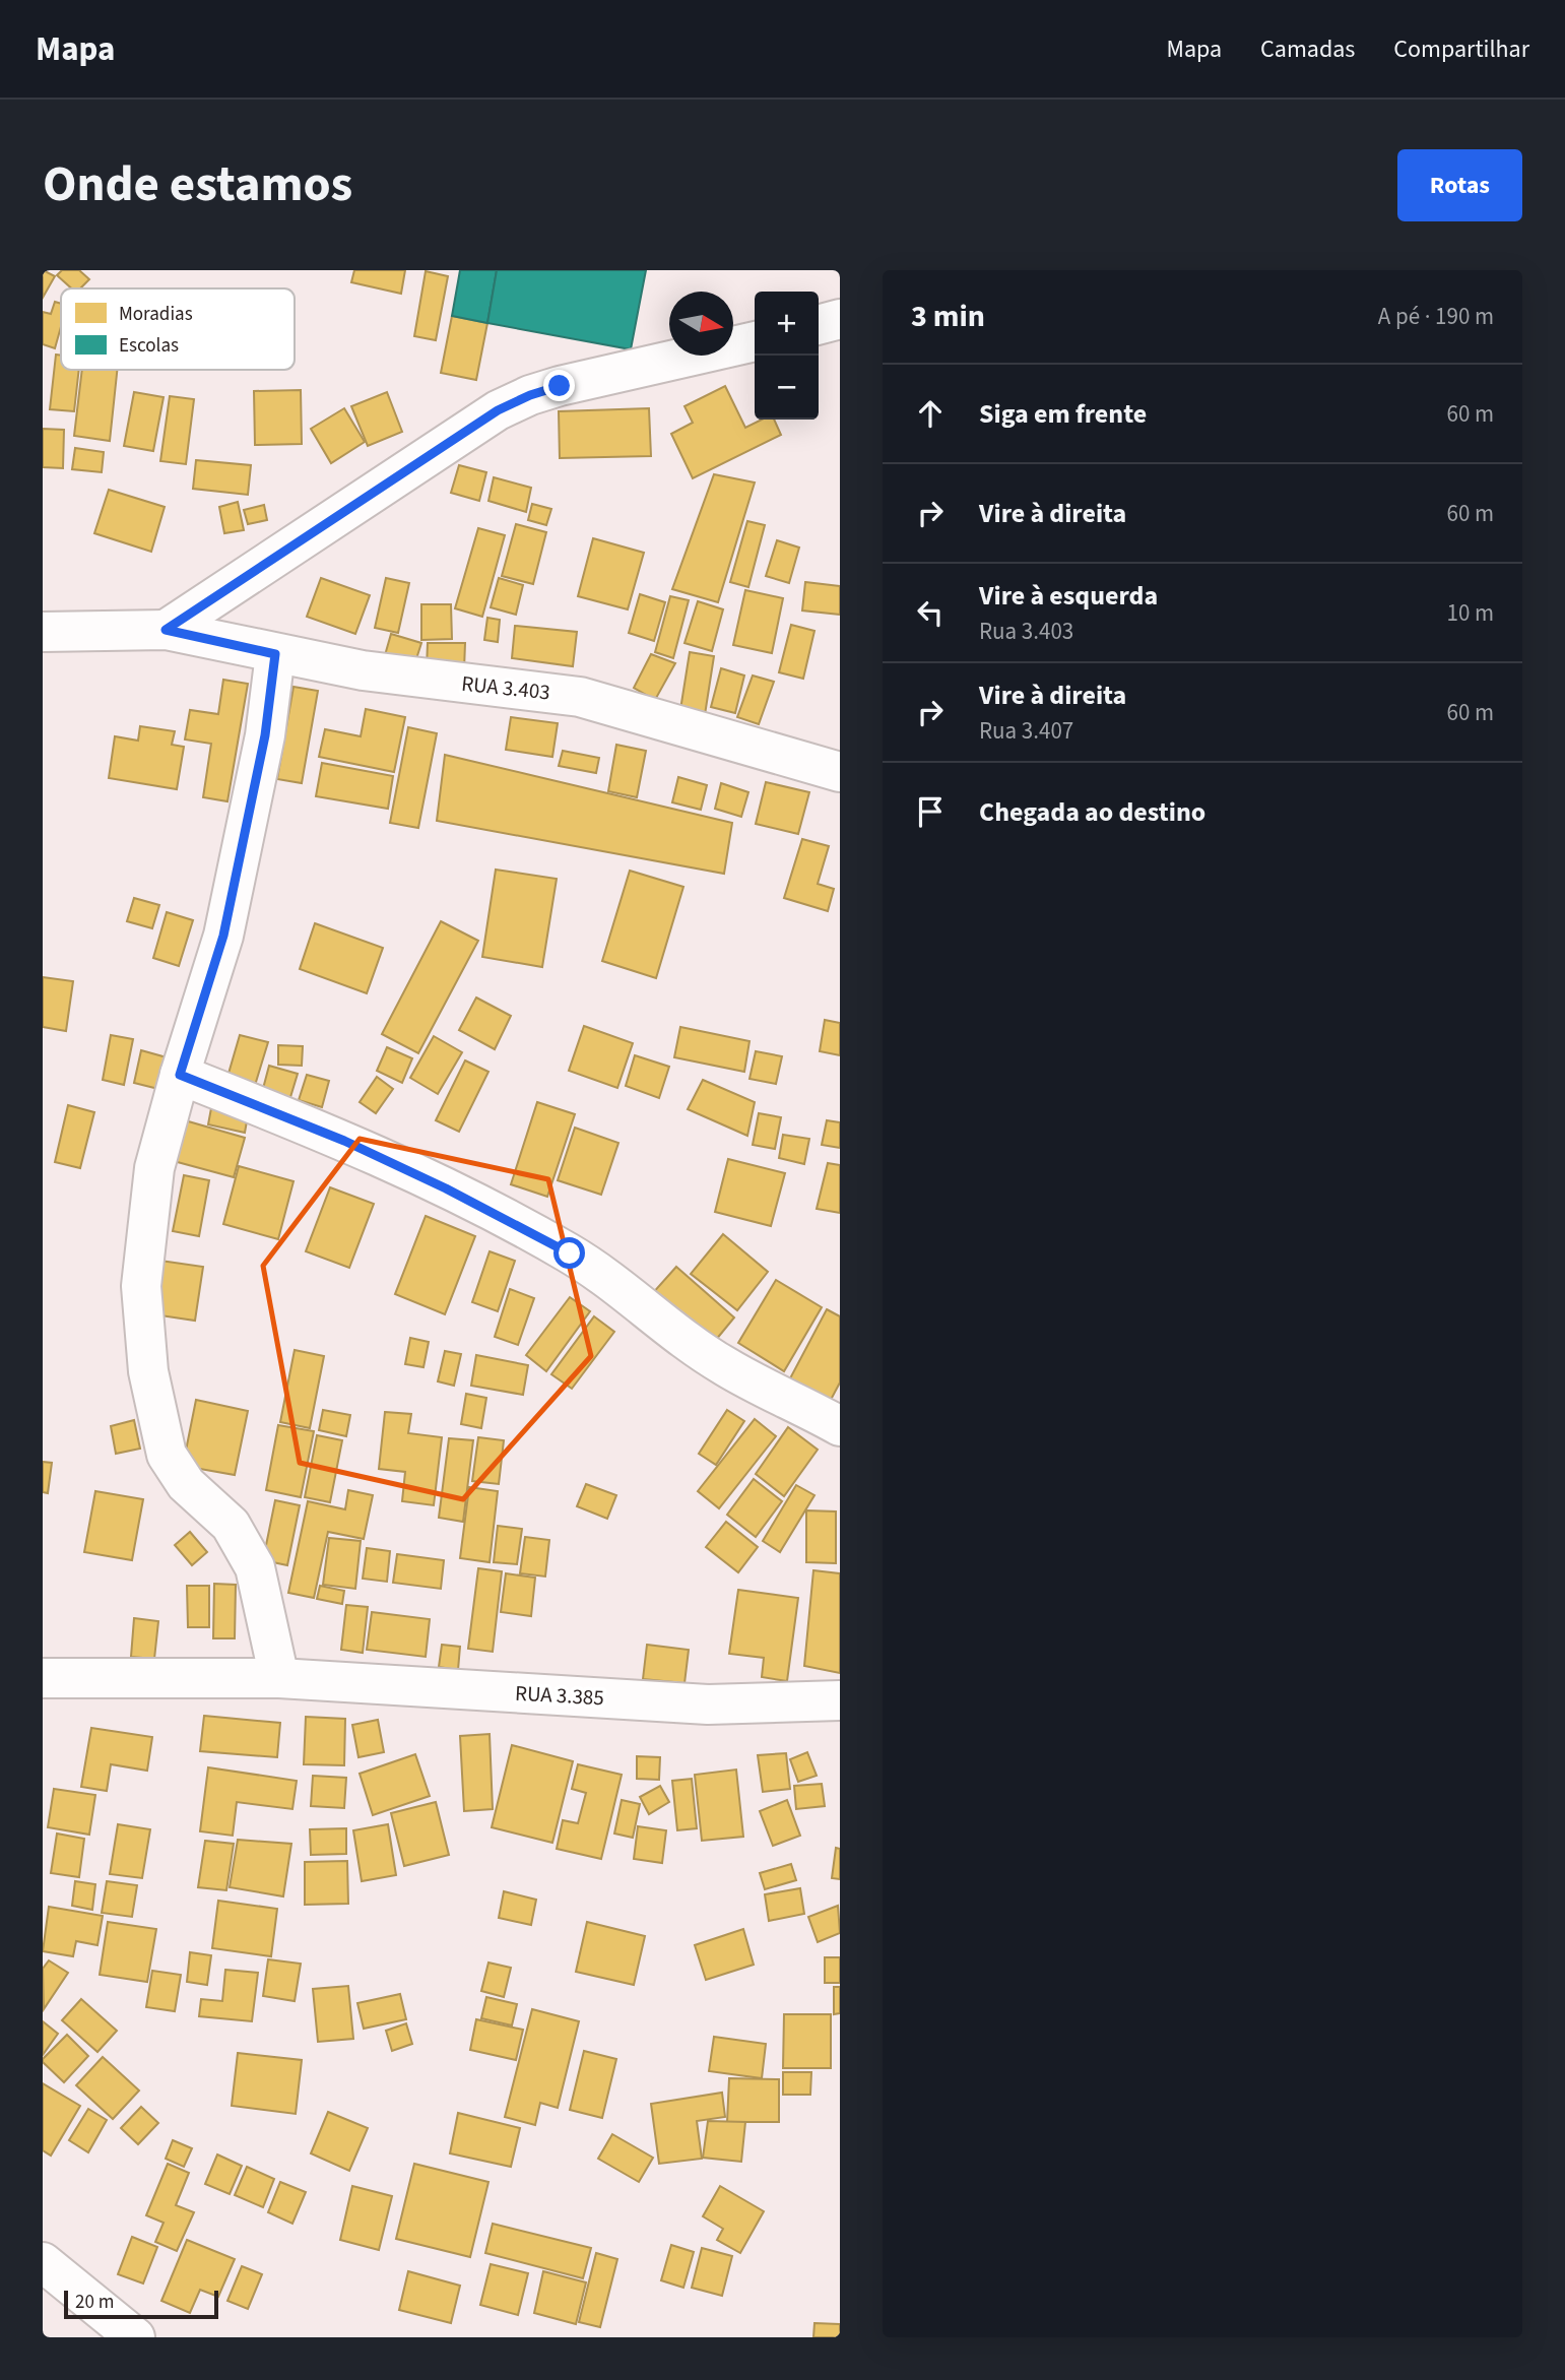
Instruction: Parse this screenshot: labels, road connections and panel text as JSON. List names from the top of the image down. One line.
{"streets":{"street":["RUA 3.403","RUA 3.385"]},"legend":["Moradias","Escolas"],"scale_bar":"20 m","north":"right","page":{"header":"Mapa","nav":["Mapa","Camadas","Compartilhar"],"title":"Onde estamos","buttons":"Rotas","heading":["3 min","A pé · 190 m"],"map_buttons":["+","−"],"list":[["Siga em frente","60 m"],["Vire à direita","60 m"],["Vire à esquerda","Rua 3.403","10 m"],["Vire à direita","Rua 3.407","60 m"],"Chegada ao destino"],"scale":"20 m"}}
